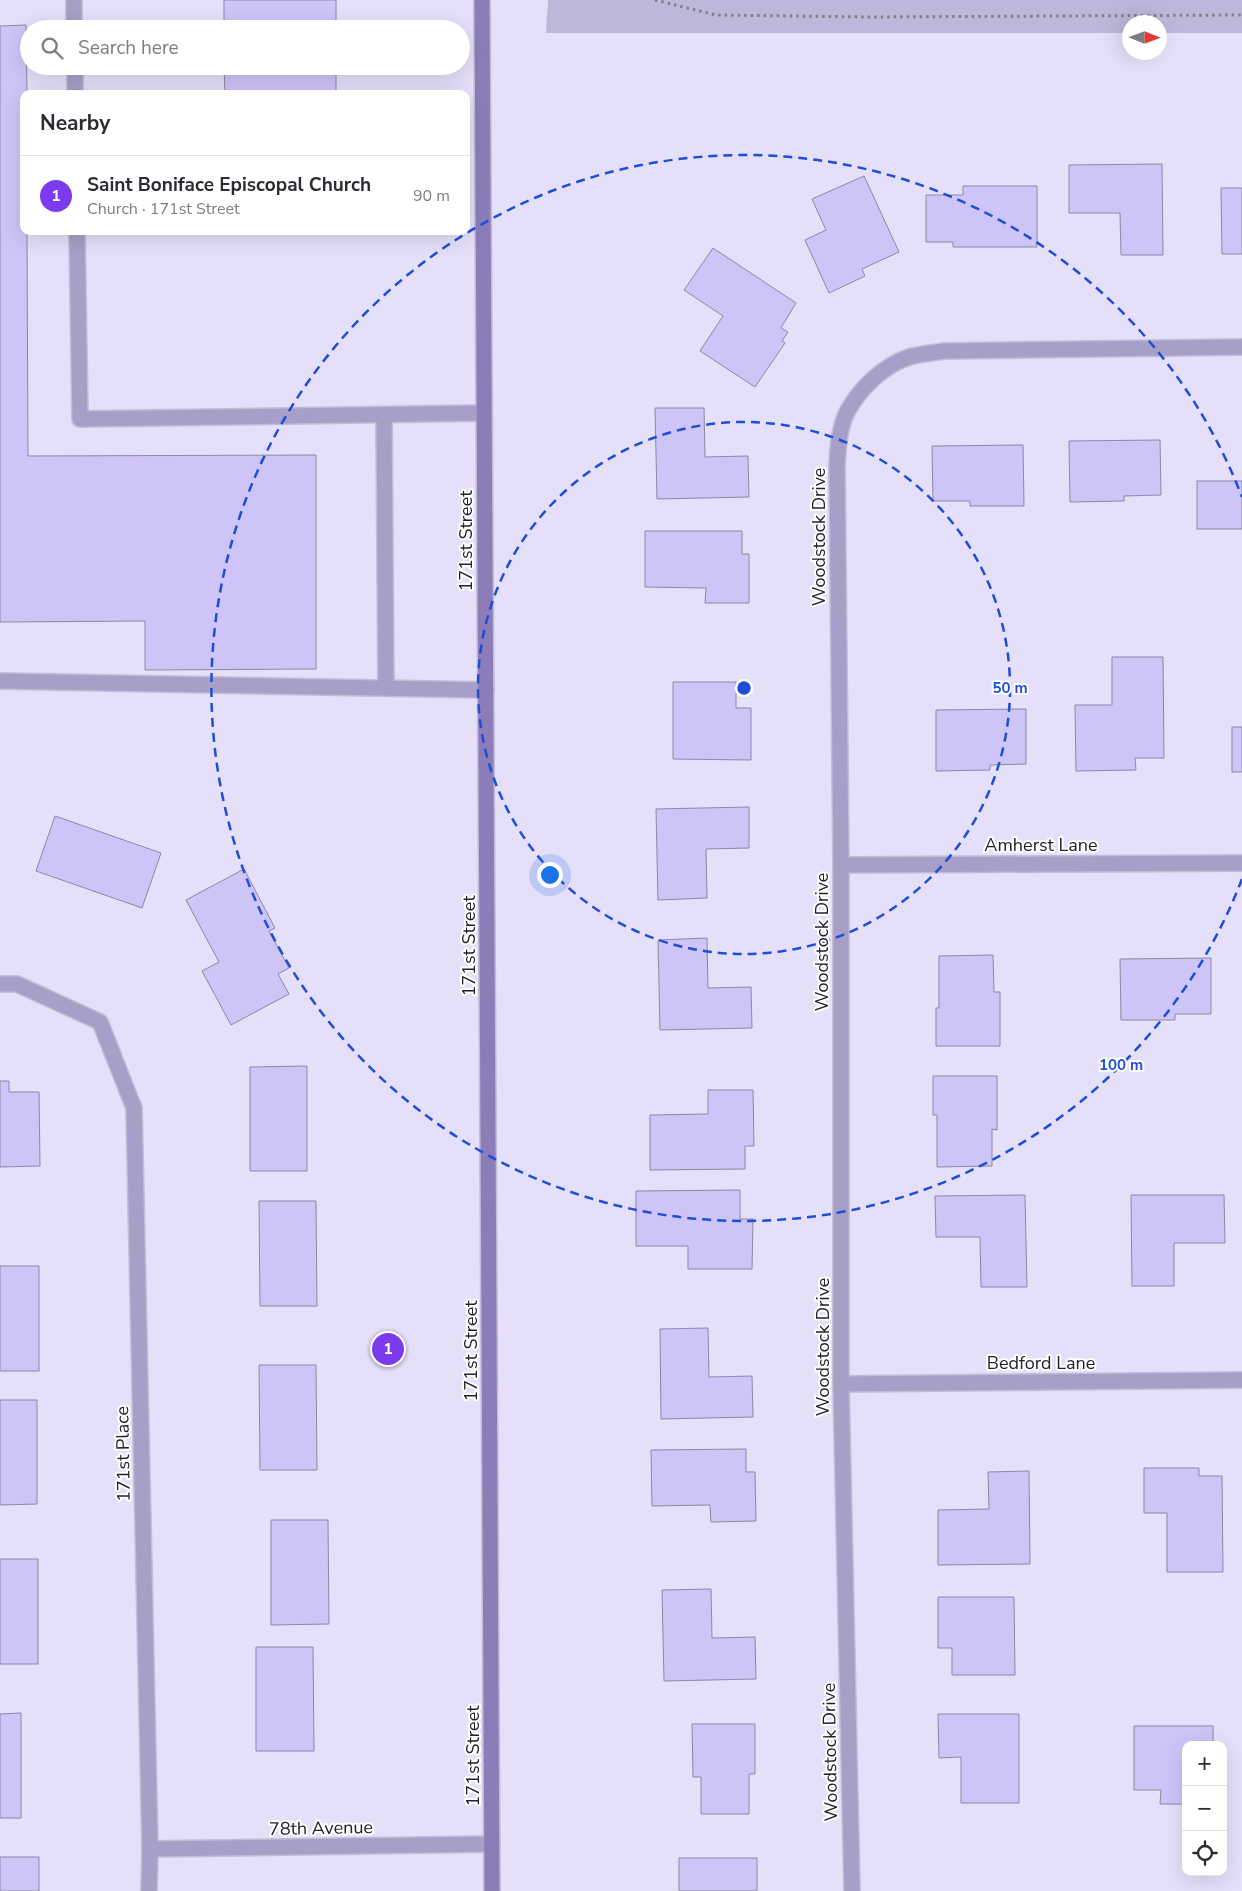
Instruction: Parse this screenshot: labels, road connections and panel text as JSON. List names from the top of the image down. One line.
{"streets":{"street":["Woodstock Drive","171st Street","Amherst Lane","Bedford Lane","171st Place","78th Avenue"]},"crossings":[["Woodstock Drive","Amherst Lane"],["Woodstock Drive","Bedford Lane"],["171st Street","78th Avenue"],["171st Place","78th Avenue"]],"north":"right","page":{"search":"Search here","heading":"Nearby","list":[{"mark":"1","name":"Saint Boniface Episcopal Church","note":"Church · 171st Street","value":"90 m"}],"pins":"1","map_buttons":["+","−"]},"rings":["50 m","100 m"]}
